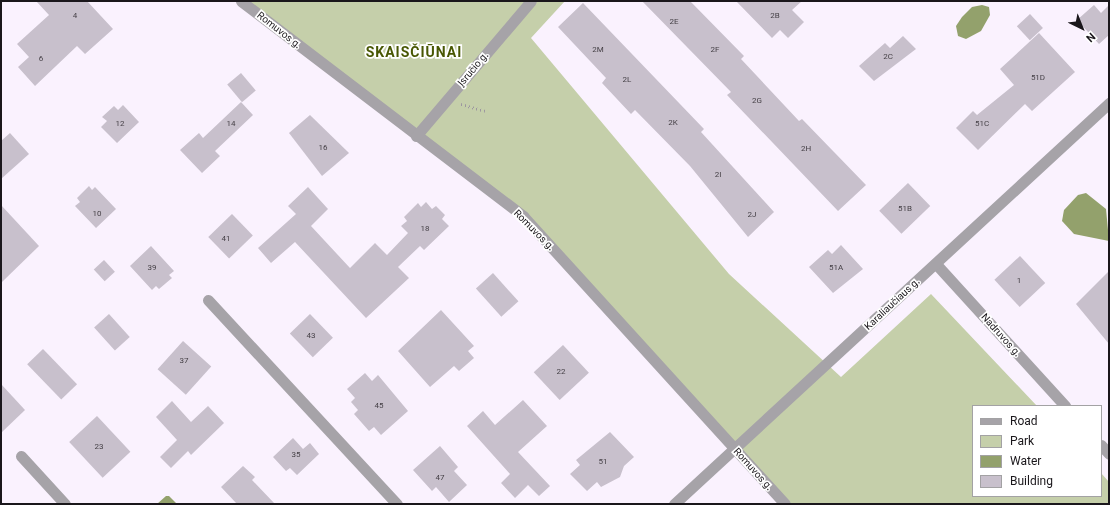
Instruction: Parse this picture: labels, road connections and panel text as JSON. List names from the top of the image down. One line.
{"streets":{"street":["Romuvos g.","Įsručio g.","Karaliaučiaus g.","Nadruvos g."]},"crossings":[["Romuvos g.","Įsručio g."],["Romuvos g.","Karaliaučiaus g."],["Karaliaučiaus g.","Nadruvos g."]],"districts":["SKAISČIŪNAI"],"house_numbers":["4","2B","2E","2M","2F","2C","6","51D","2L","2G","2K","12","14","51C","16","2H","2I","51B","10","2J","18","41","39","51A","1","43","37","22","45","23","35","51","47"],"legend":["Road","Park","Water","Building"],"north":"bottom right"}
